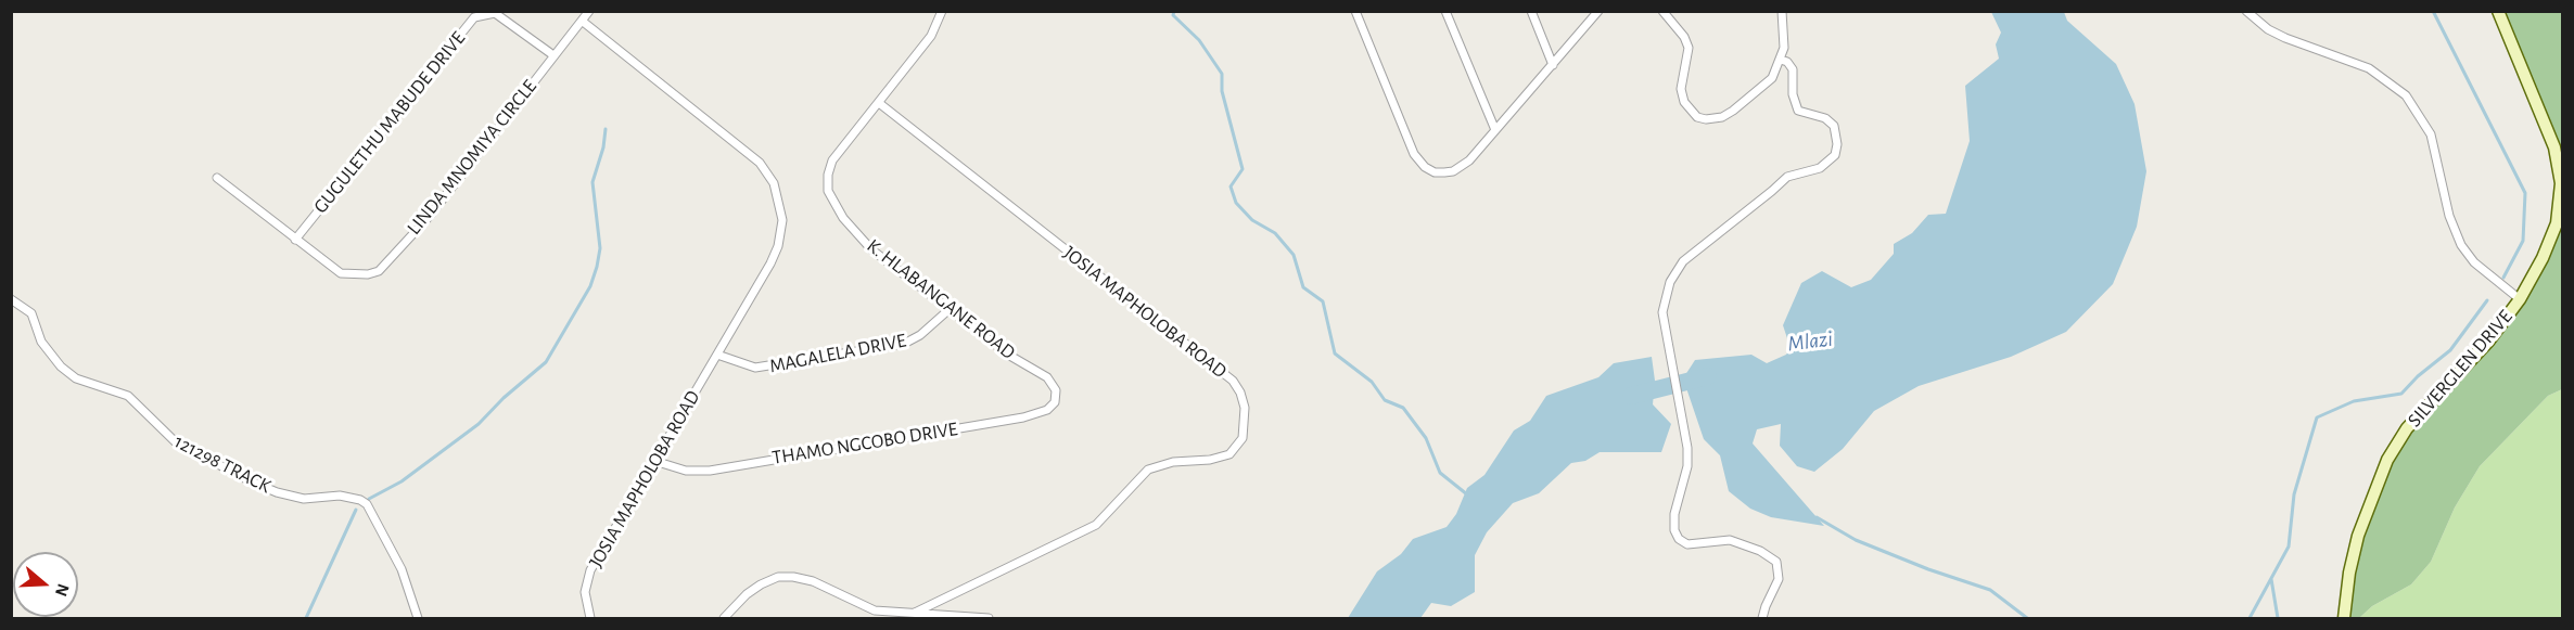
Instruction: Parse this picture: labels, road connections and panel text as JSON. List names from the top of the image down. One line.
{"streets":{"street":["GUGULETHU MABUDE DRIVE","LINDA MNOMIYA CIRCLE","K. HLABANGANE ROAD","JOSIA MAPHOLOBA ROAD","MAGALELA DRIVE","SILVERGLEN DRIVE","THAMO NGCOBO DRIVE","121298 TRACK"]},"crossings":[["GUGULETHU MABUDE DRIVE","LINDA MNOMIYA CIRCLE"],["LINDA MNOMIYA CIRCLE","JOSIA MAPHOLOBA ROAD"],["K. HLABANGANE ROAD","JOSIA MAPHOLOBA ROAD"],["K. HLABANGANE ROAD","MAGALELA DRIVE"],["K. HLABANGANE ROAD","THAMO NGCOBO DRIVE"],["JOSIA MAPHOLOBA ROAD","MAGALELA DRIVE"],["JOSIA MAPHOLOBA ROAD","THAMO NGCOBO DRIVE"]],"water":["Mlazi"],"north":"right"}
